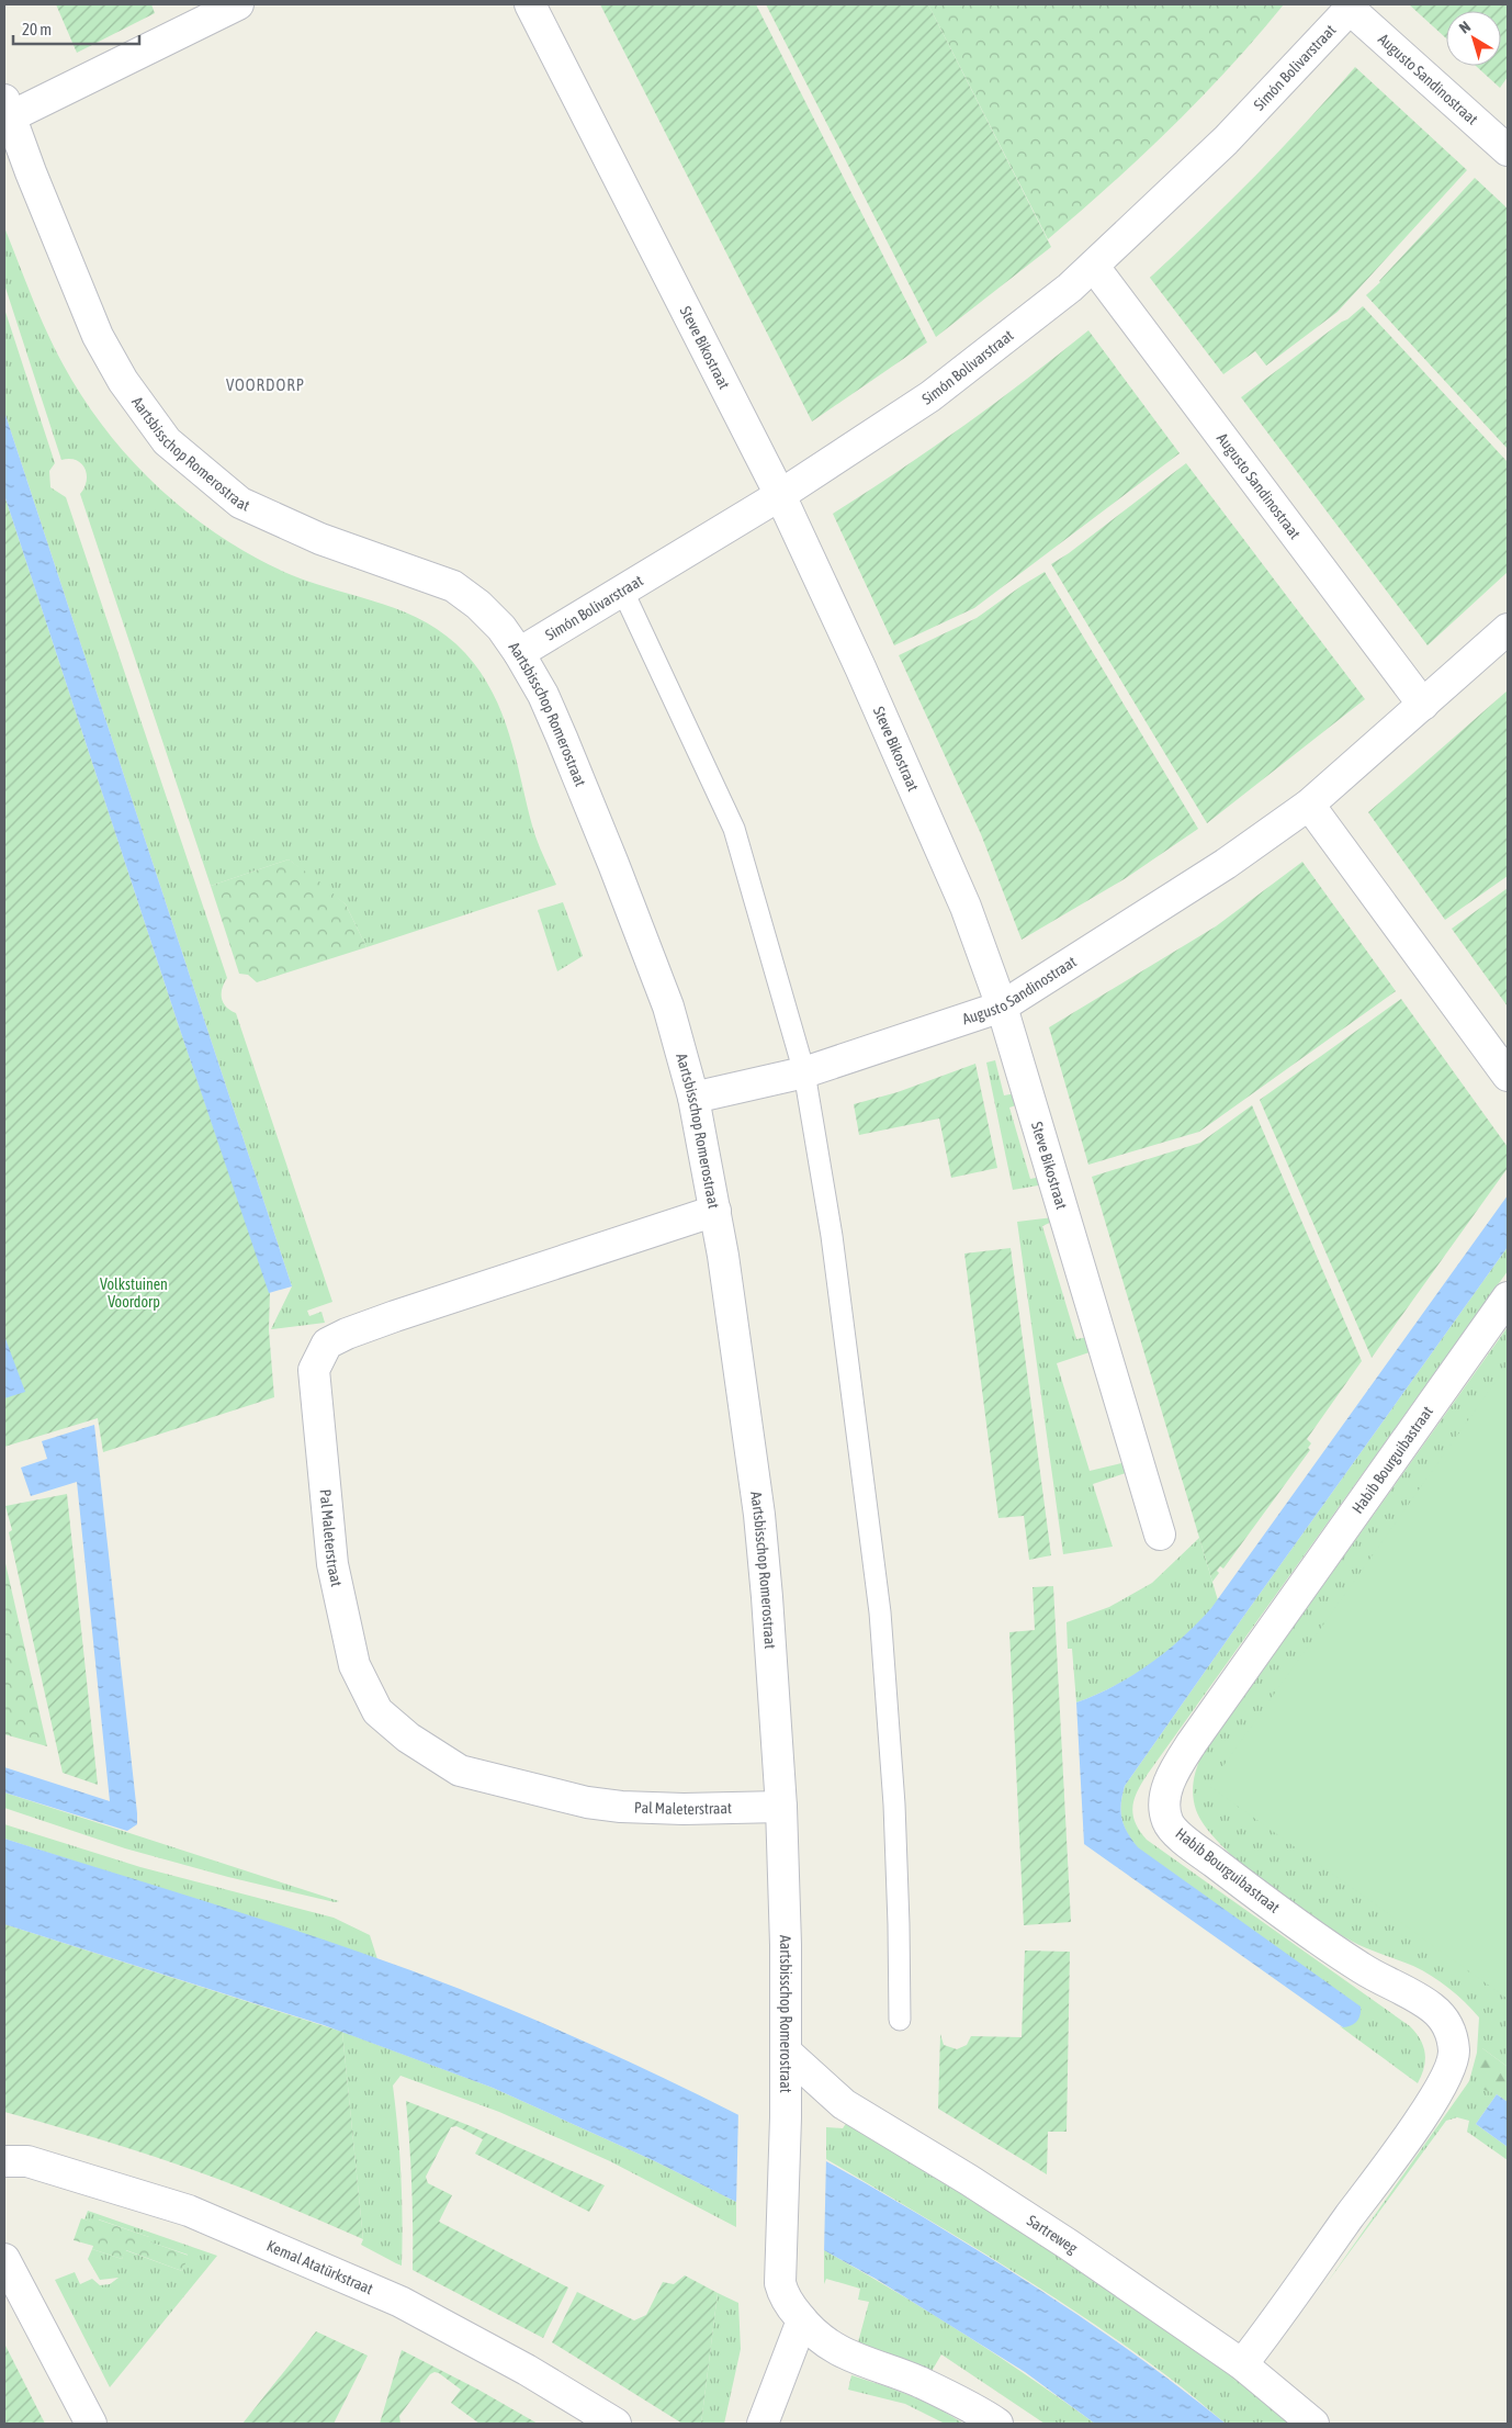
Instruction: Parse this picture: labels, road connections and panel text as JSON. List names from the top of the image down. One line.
{"streets":{"street":["Simón Bolivarstraat","Augusto Sandinostraat","Steve Bikostraat","Aartsbisschop Romerostraat","Habib Bourguibastraat","Pal Maleterstraat","Sartreweg","Kemal Atatürkstraat"]},"crossings":[["Simón Bolivarstraat","Augusto Sandinostraat"],["Simón Bolivarstraat","Steve Bikostraat"],["Simón Bolivarstraat","Aartsbisschop Romerostraat"],["Augusto Sandinostraat","Steve Bikostraat"],["Augusto Sandinostraat","Aartsbisschop Romerostraat"],["Aartsbisschop Romerostraat","Pal Maleterstraat"],["Aartsbisschop Romerostraat","Sartreweg"],["Habib Bourguibastraat","Sartreweg"]],"districts":["VOORDORP"],"parks":["Volkstuinen Voordorp"],"scale_bar":"20 m","north":"top left"}
